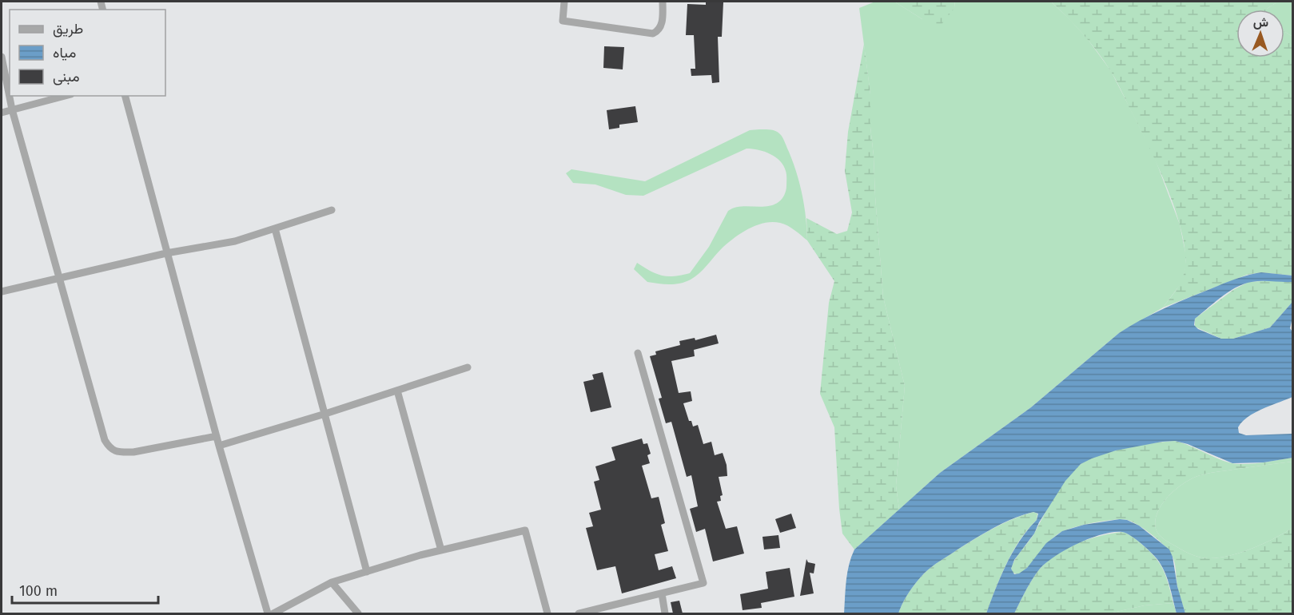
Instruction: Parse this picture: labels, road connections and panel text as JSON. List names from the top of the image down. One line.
{"legend":["طريق","مياه","مبنى"],"scale_bar":"100 m","north":"top"}
